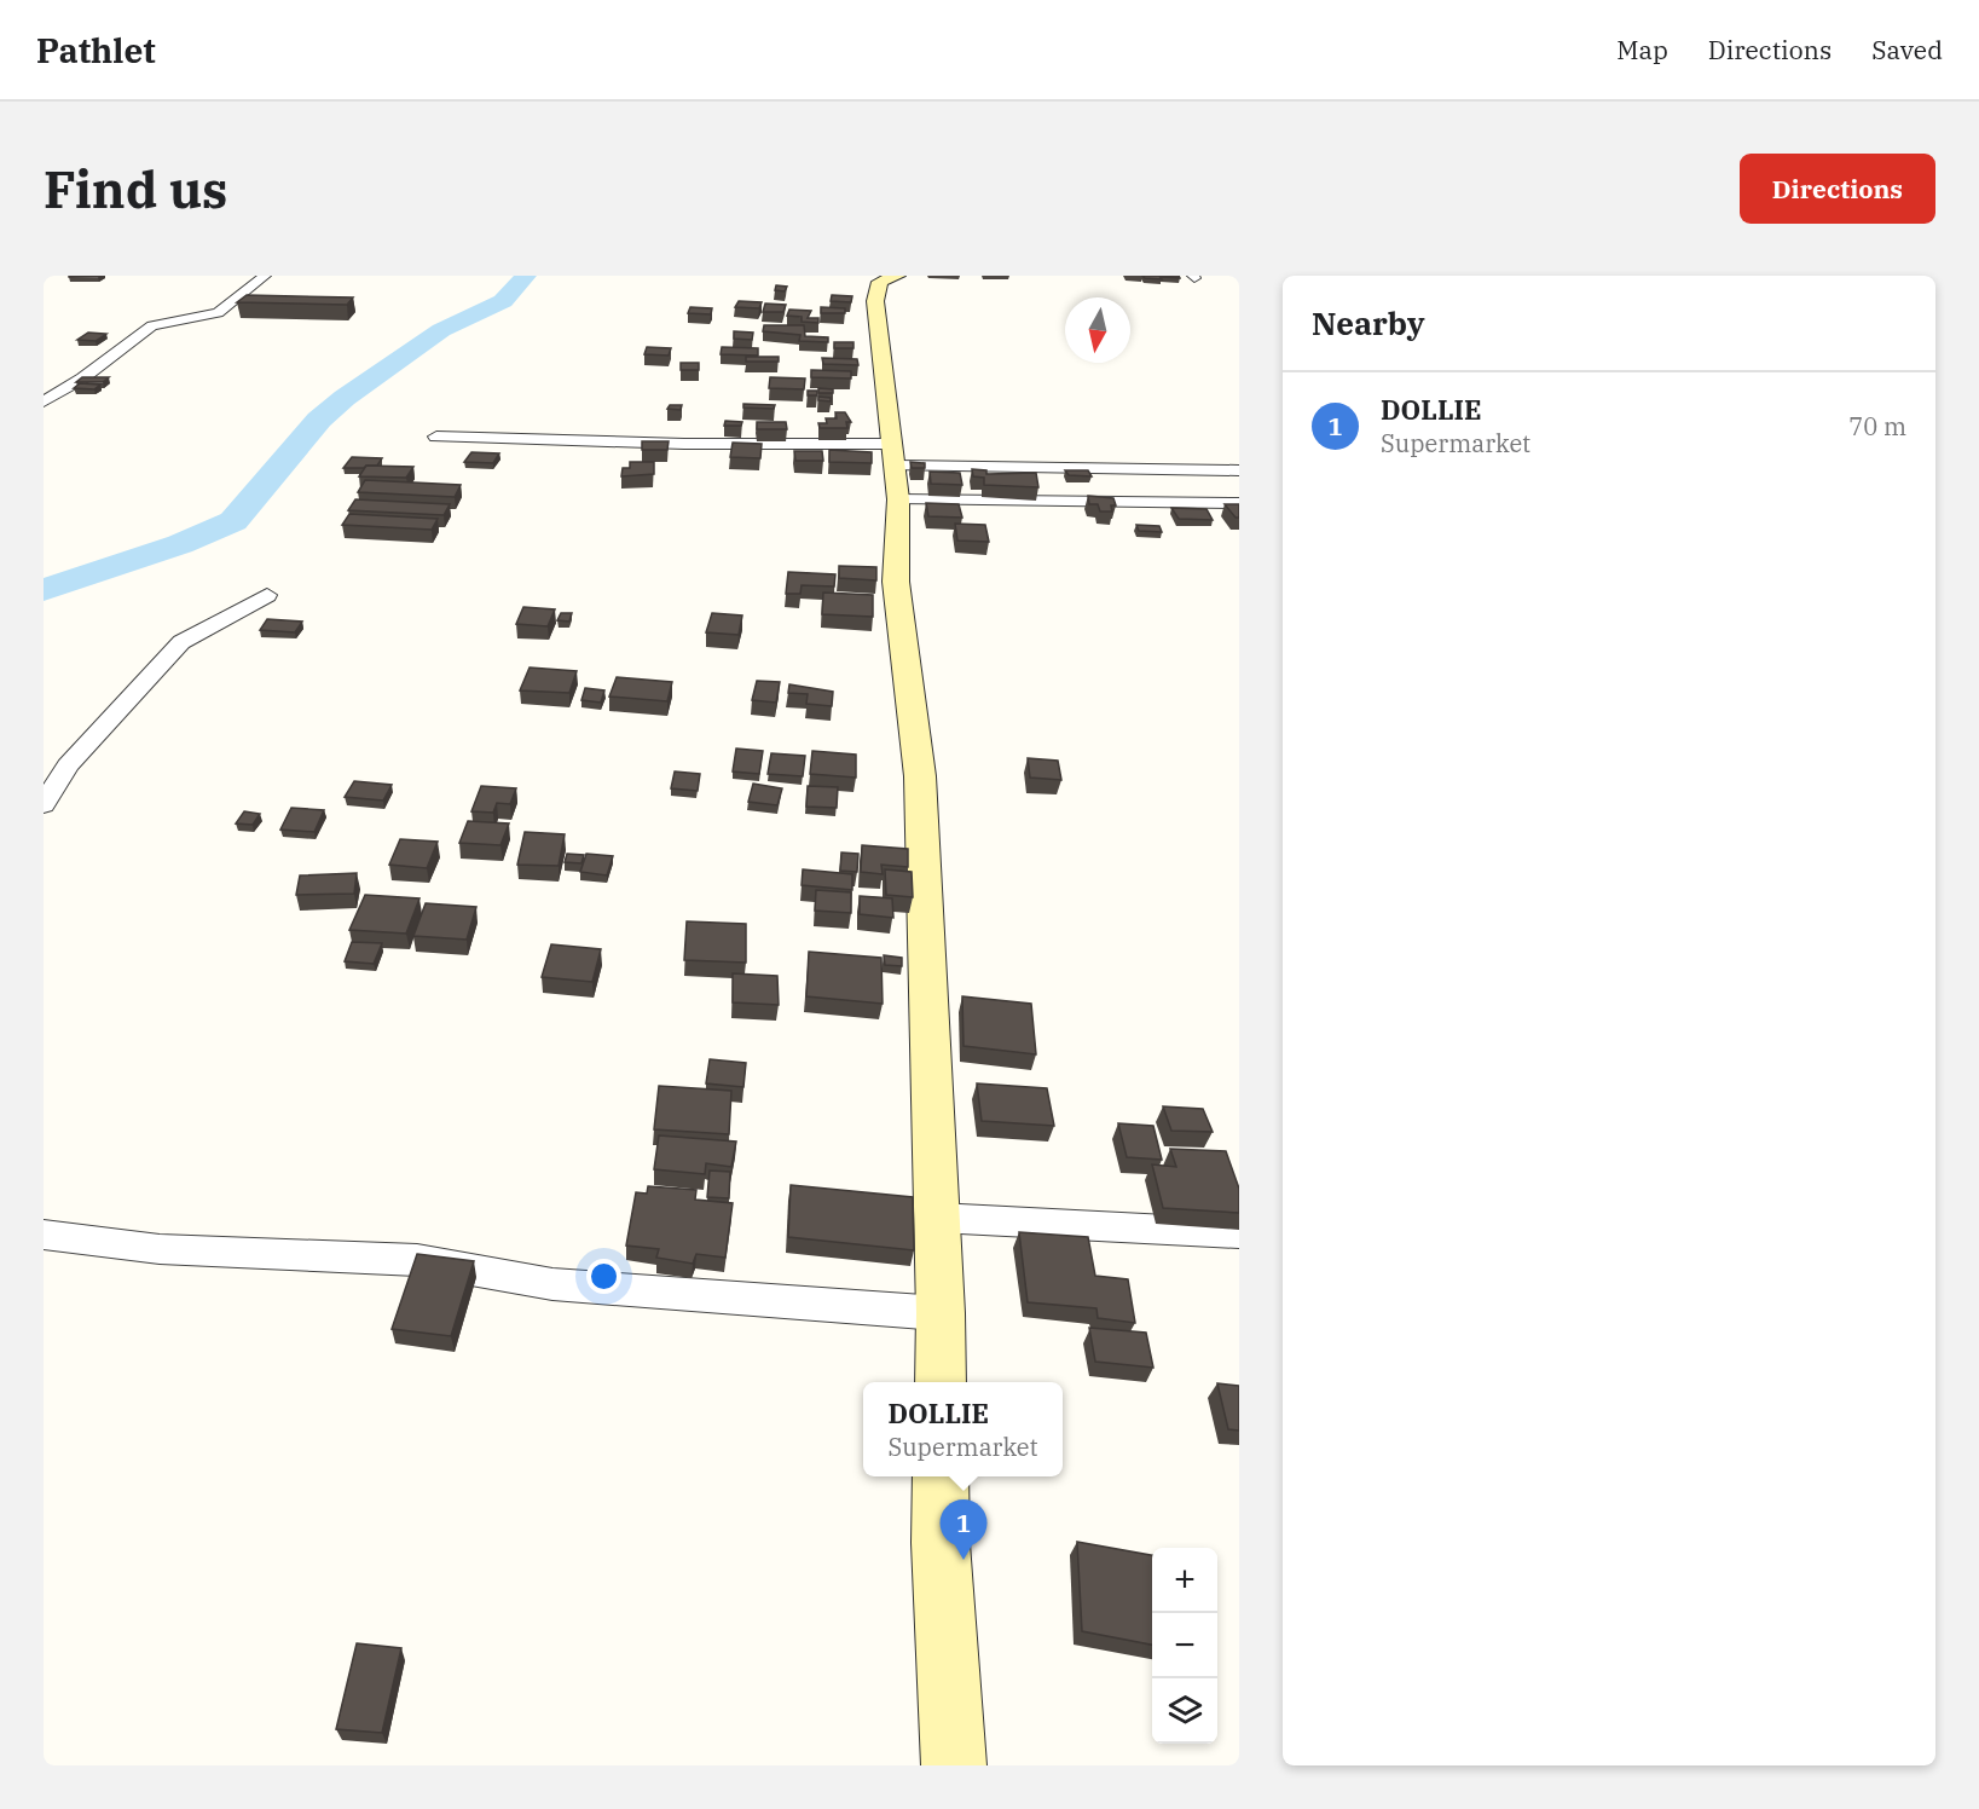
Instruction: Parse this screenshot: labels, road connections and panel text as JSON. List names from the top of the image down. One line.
{"north":"bottom","page":{"header":"Pathlet","nav":["Map","Directions","Saved"],"buttons":"Directions","title":"Find us","heading":"Nearby","list":[{"mark":"1","name":"DOLLIE","note":"Supermarket","value":"70 m"}],"popup":["DOLLIE","Supermarket"],"pins":"1","map_buttons":["+","−"]}}
